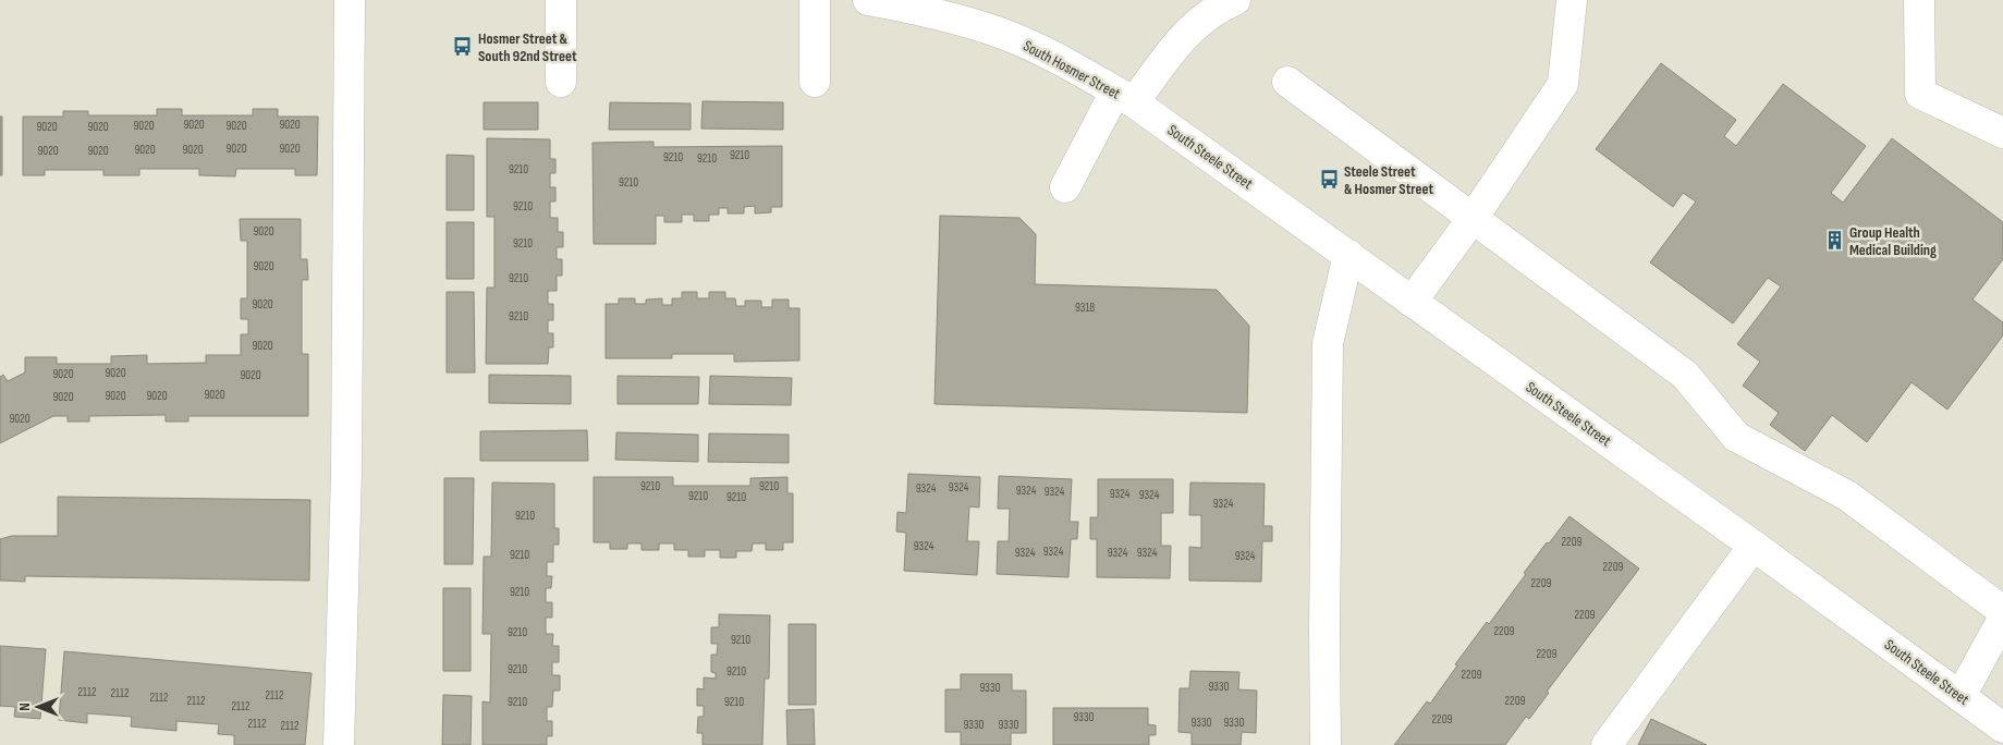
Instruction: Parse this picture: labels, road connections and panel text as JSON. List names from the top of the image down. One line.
{"streets":{"main road":["South Hosmer Street","South Steele Street"]},"crossings":[["South Hosmer Street","South Steele Street"]],"places":{"bus stop":["Hosmer Street & South 92nd Street","Steele Street & Hosmer Street"],"building":["Group Health Medical Building"]},"house_numbers":["9020","9020","9020","9020","9020","9020","9020","9020","9020","9020","9020","9020","9210","9210","9210","9210","9210","9210","9020","9210","9020","9210","9020","9318","9210","9020","9020","9020","9020","9020","9020","9020","9020","9020","9210","9210","9324","9324","9324","9324","9324","9324","9210","9210","9324","9210","2209","9324","9324","9324","9324","9324","9210","9324","2209","2209","9210","2209","2209","9210","9210","2209","9210","9210","2209","9330","9330","2112","2112","2112","2112","2112","2209","9210","9210","2112","9330","2209","9330","9330","2112","9330","9330","2112"],"north":"left"}
